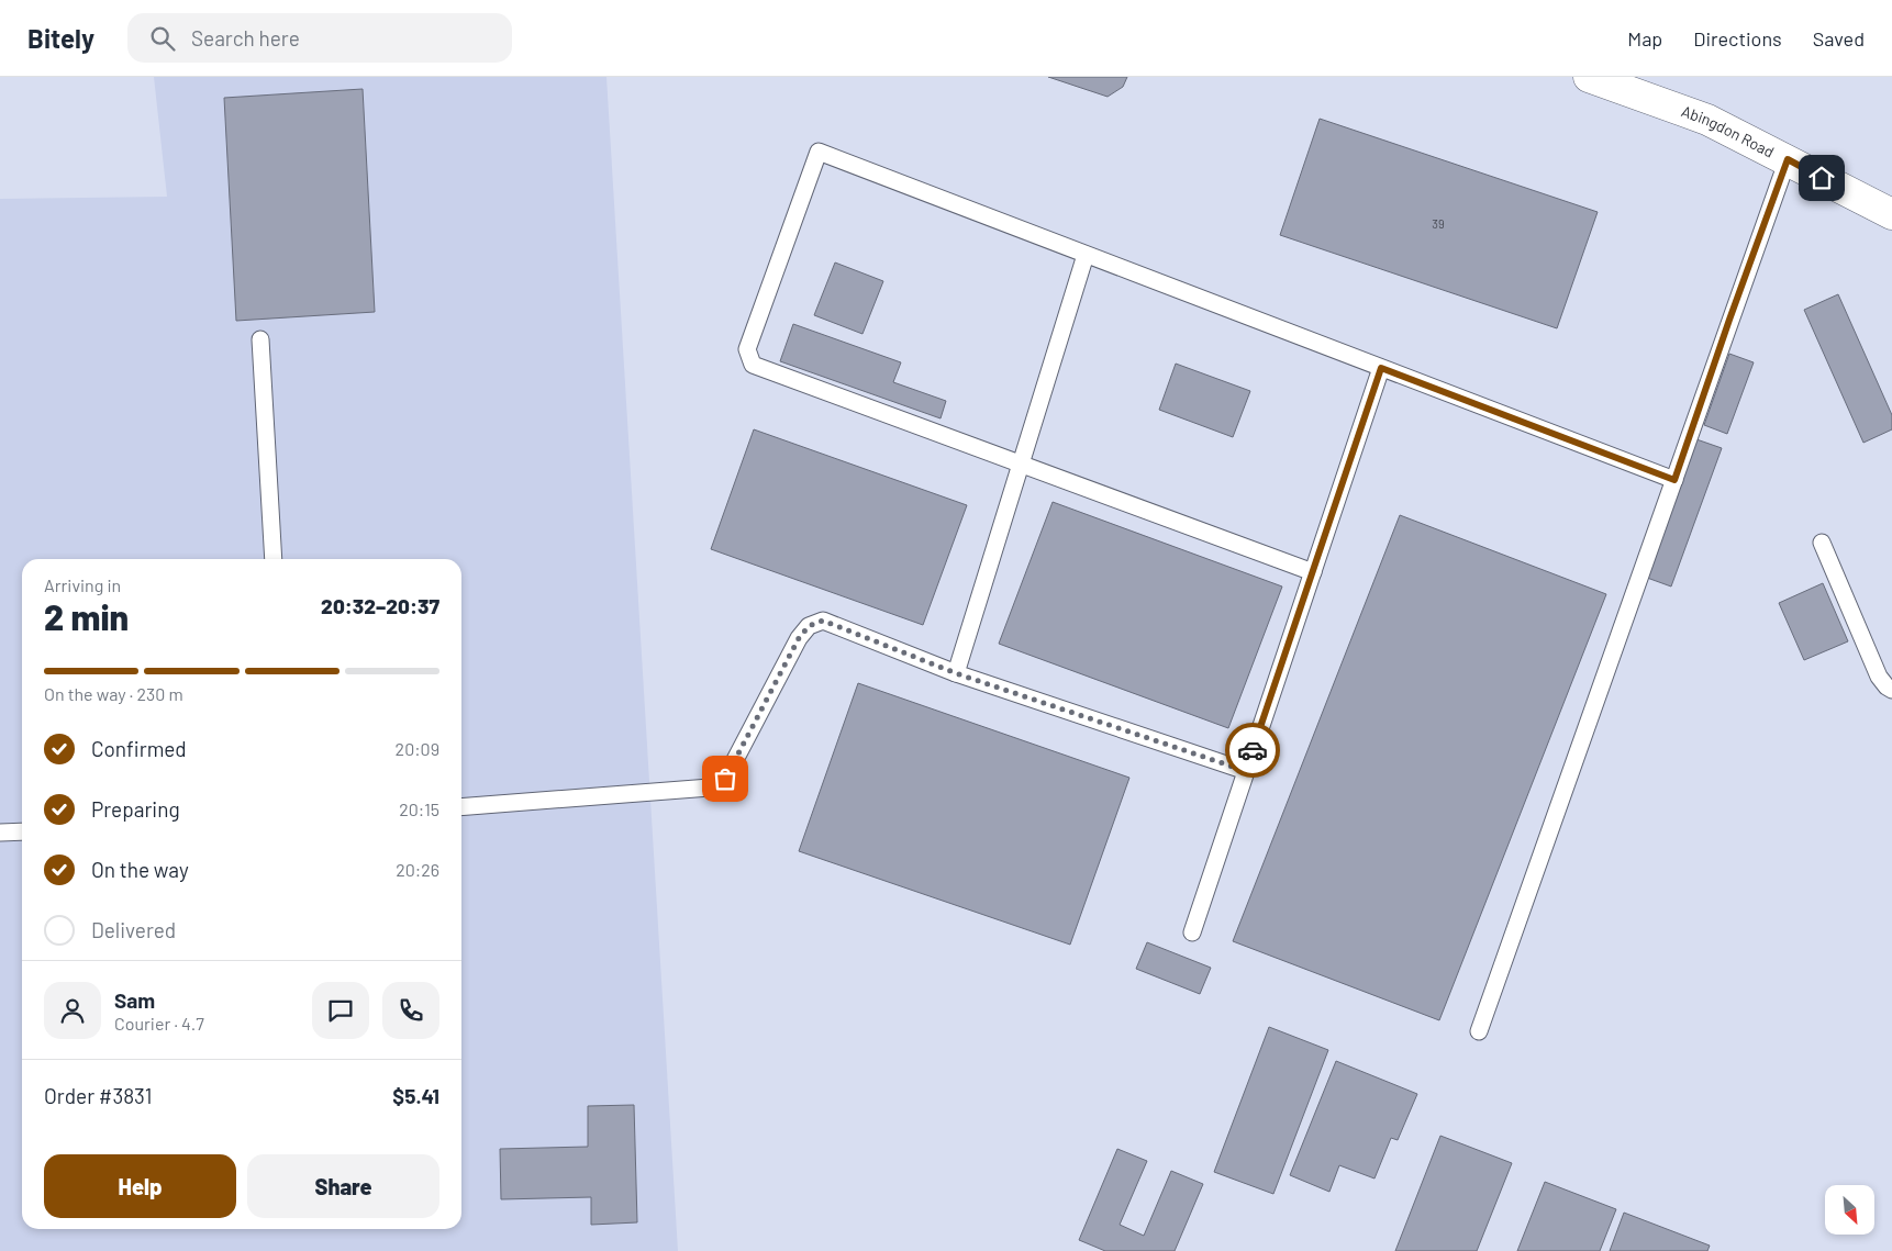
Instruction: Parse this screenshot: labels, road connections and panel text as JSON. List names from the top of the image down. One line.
{"streets":{"street":["Abingdon Road"]},"house_numbers":["39"],"north":"bottom right","page":{"header":"Bitely","search":"Search here","nav":["Map","Directions","Saved"],"heading":["2 min","Arriving in","20:32–20:37"],"panel":["Sam","Courier · 4.7","Order #3831","$5.41"],"bar":"On the way · 230 m","list":[["Confirmed","20:09"],["Preparing","20:15"],["On the way","20:26"],"Delivered"],"buttons":["Help","Share"]}}
